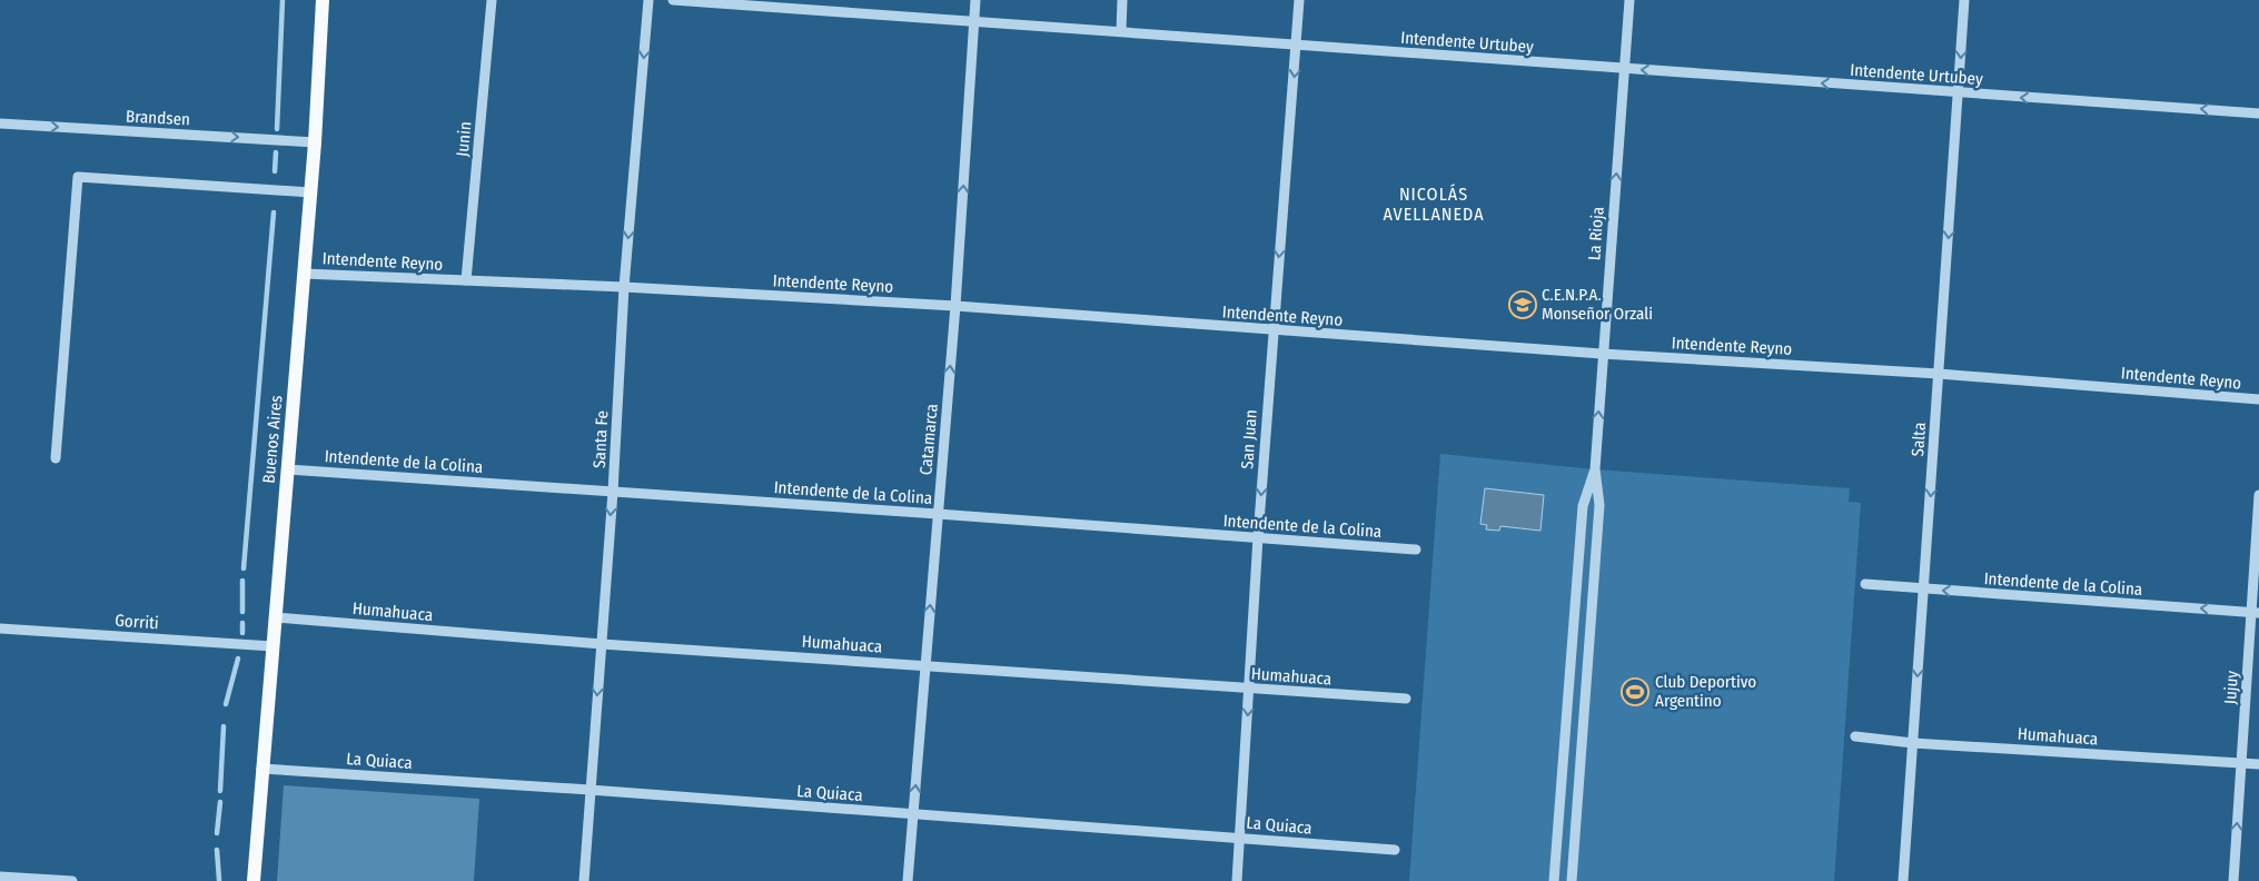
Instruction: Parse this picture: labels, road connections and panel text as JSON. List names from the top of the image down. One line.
{"streets":{"main road":["Buenos Aires"],"street":["Intendente Urtubey","Brandsen","Junin","La Rioja","Intendente Reyno","Santa Fe","Catamarca","San Juan","Salta","Intendente de la Colina","Humahuaca","Gorriti","Jujuy","La Quiaca"]},"crossings":[["Intendente Urtubey","La Rioja"],["Intendente Urtubey","Catamarca"],["Intendente Urtubey","San Juan"],["Intendente Urtubey","Salta"],["Brandsen","Buenos Aires"],["Junin","Intendente Reyno"],["La Rioja","Intendente Reyno"],["Intendente Reyno","Buenos Aires"],["Intendente Reyno","Santa Fe"],["Intendente Reyno","Catamarca"],["Intendente Reyno","San Juan"],["Intendente Reyno","Salta"],["Buenos Aires","Intendente de la Colina"],["Buenos Aires","Humahuaca"],["Buenos Aires","Gorriti"],["Buenos Aires","La Quiaca"],["Santa Fe","Intendente de la Colina"],["Santa Fe","Humahuaca"],["Santa Fe","La Quiaca"],["Catamarca","Intendente de la Colina"],["Catamarca","Humahuaca"],["Catamarca","La Quiaca"],["San Juan","Intendente de la Colina"],["San Juan","Humahuaca"],["San Juan","La Quiaca"],["Salta","Intendente de la Colina"],["Salta","Humahuaca"],["Intendente de la Colina","Jujuy"],["Humahuaca","Jujuy"]],"one_way":["Intendente Urtubey","Brandsen","La Rioja","Santa Fe","Catamarca","San Juan","Salta"],"districts":["NICOLÁS AVELLANEDA"],"places":{"school or university":["C.E.N.P.A. Monseñor Orzali"],"sports":["Club Deportivo Argentino"]}}
